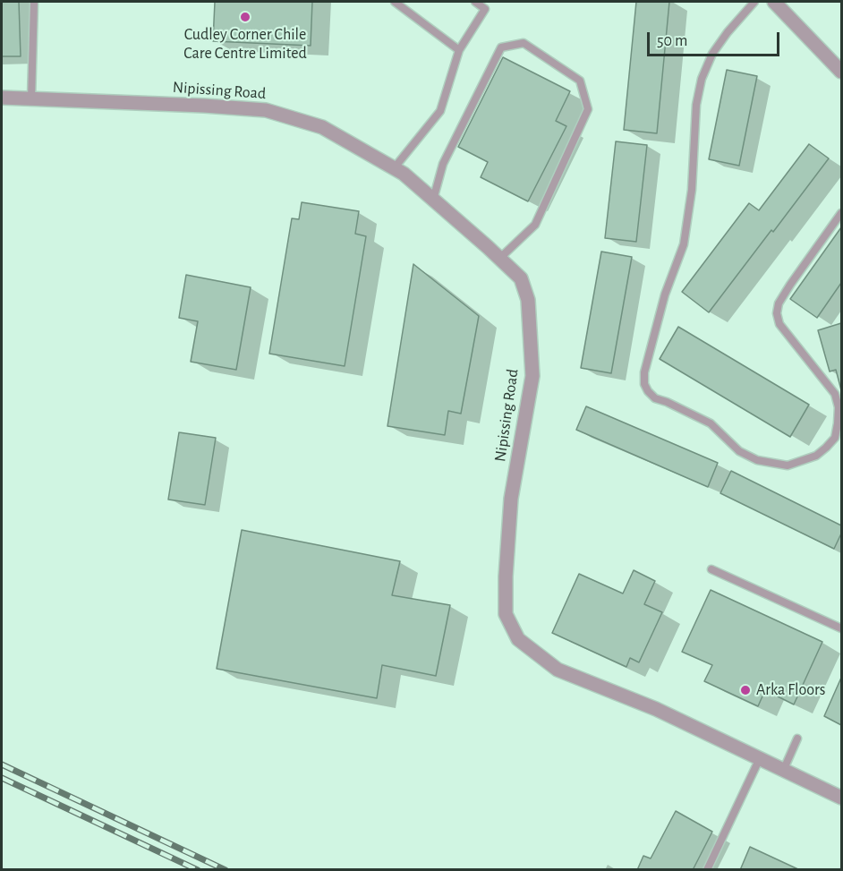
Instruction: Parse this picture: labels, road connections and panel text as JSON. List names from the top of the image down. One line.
{"streets":{"street":["Nipissing Road"]},"places":["Cudley Corner Chile Care Centre Limited","Arka Floors"],"scale_bar":"50 m"}
